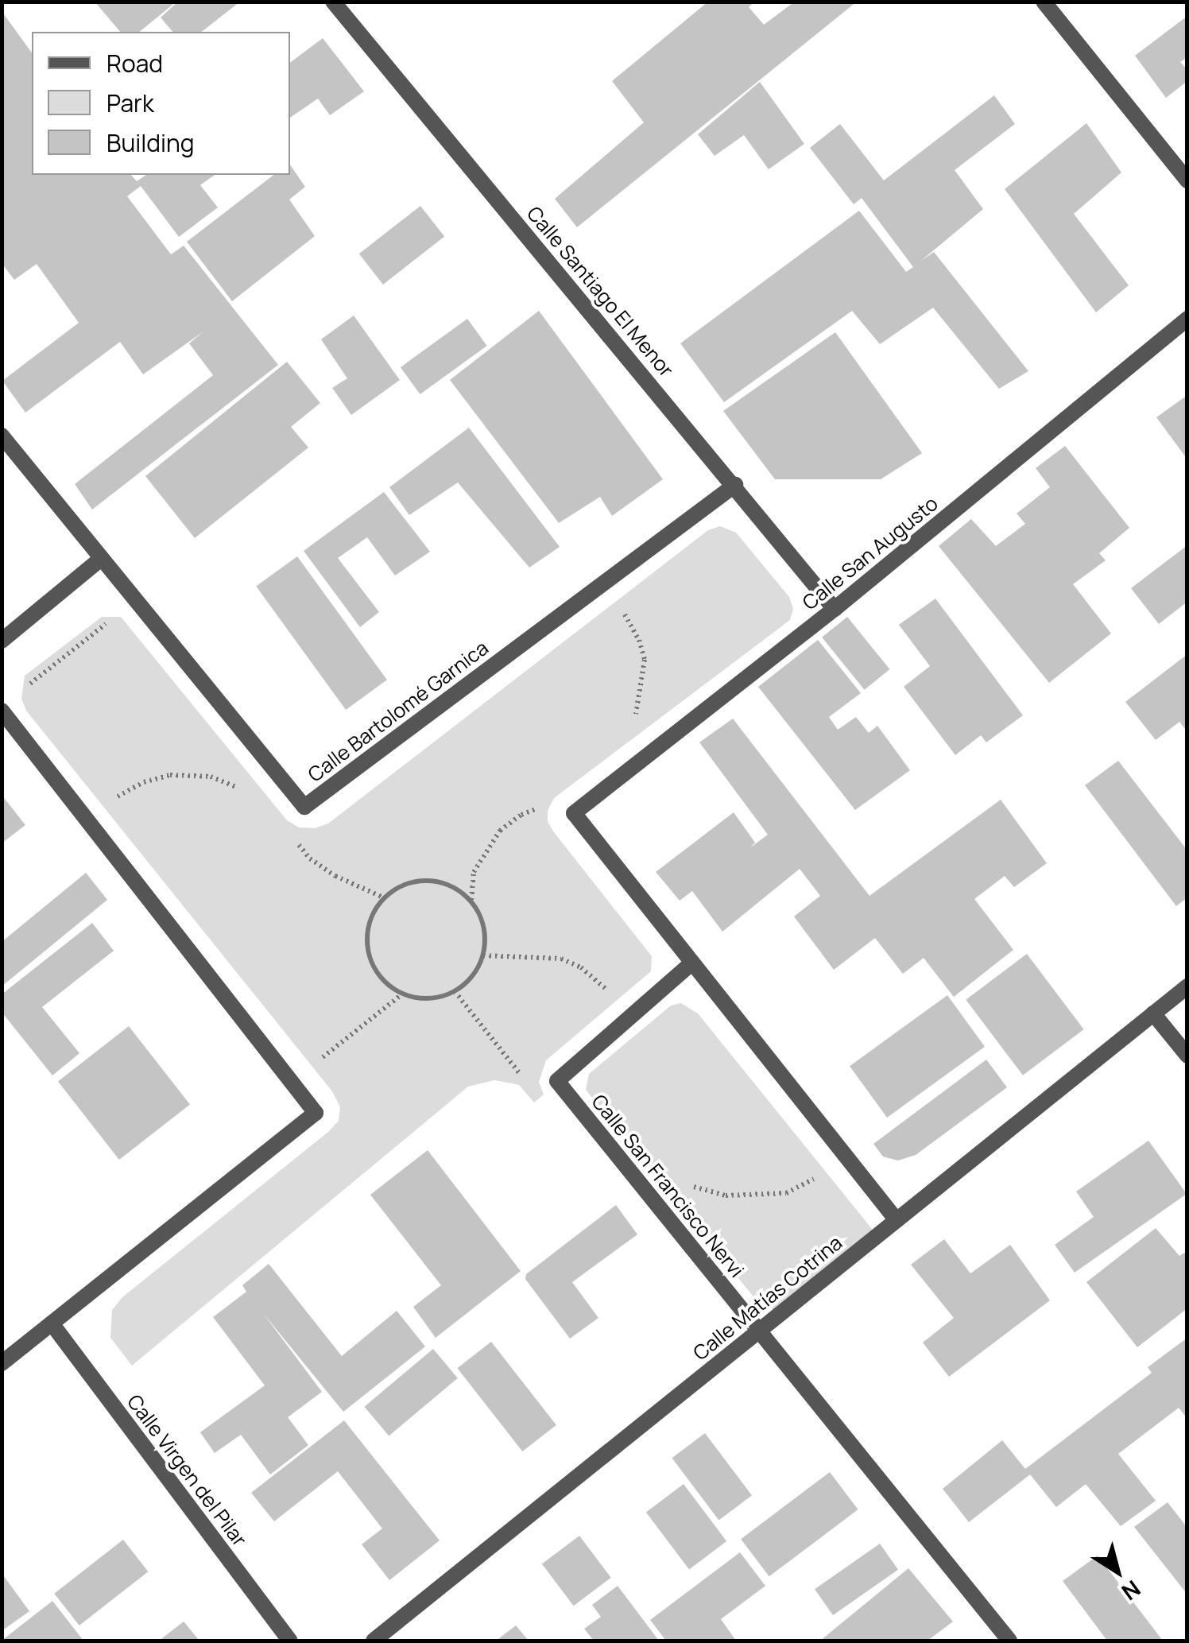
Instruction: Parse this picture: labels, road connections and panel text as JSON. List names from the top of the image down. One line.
{"streets":{"street":["Calle Santiago El Menor","Calle San Augusto","Calle Bartolomé Garnica","Calle San Francisco Nervi","Calle Matías Cotrina","Calle Virgen del Pilar"]},"crossings":[["Calle Santiago El Menor","Calle San Augusto"],["Calle Santiago El Menor","Calle Bartolomé Garnica"],["Calle San Augusto","Calle San Francisco Nervi"],["Calle San Francisco Nervi","Calle Matías Cotrina"]],"legend":["Road","Park","Building"],"north":"bottom right"}
